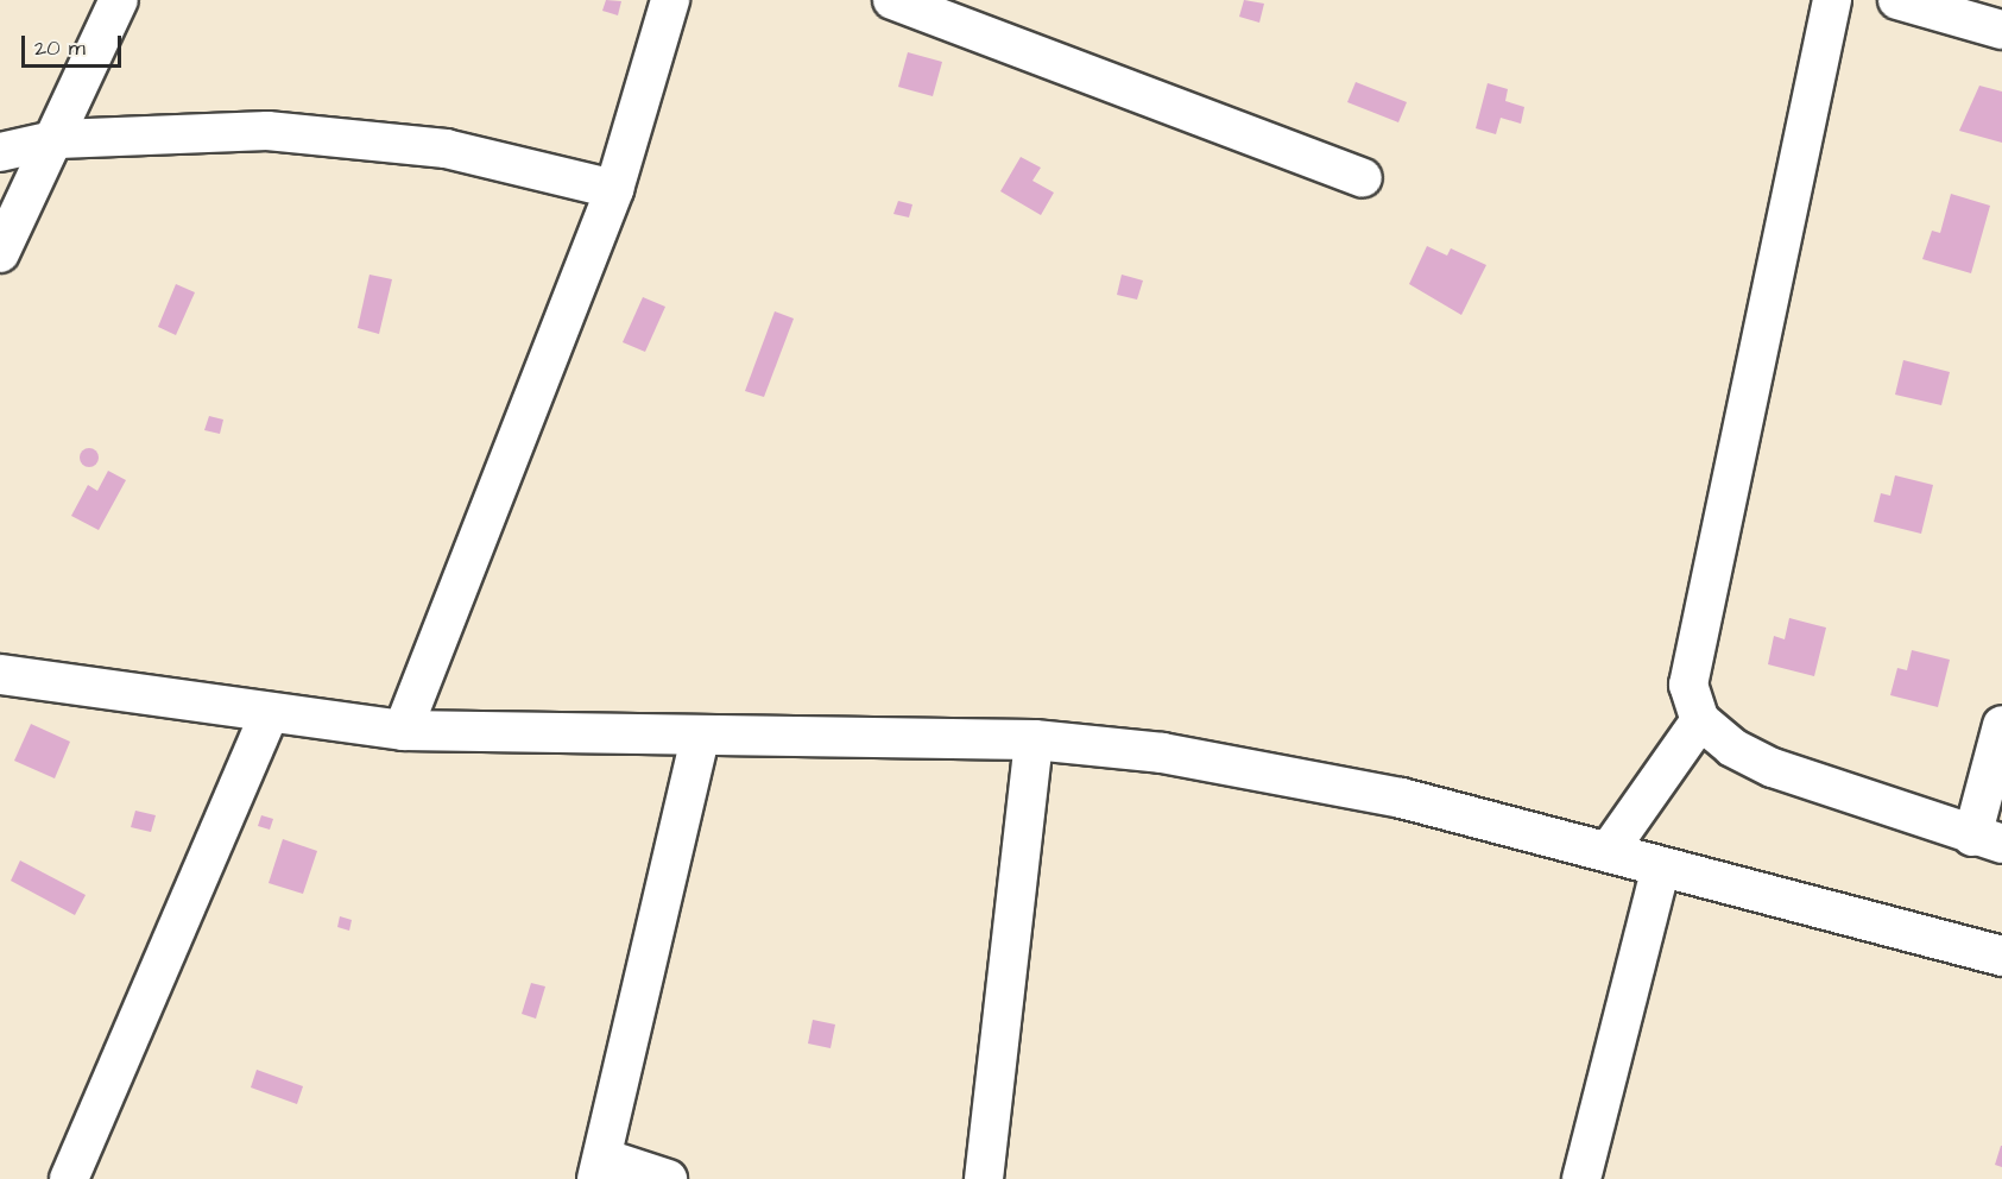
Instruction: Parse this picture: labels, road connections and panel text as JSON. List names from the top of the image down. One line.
{"scale_bar":"20 m"}
